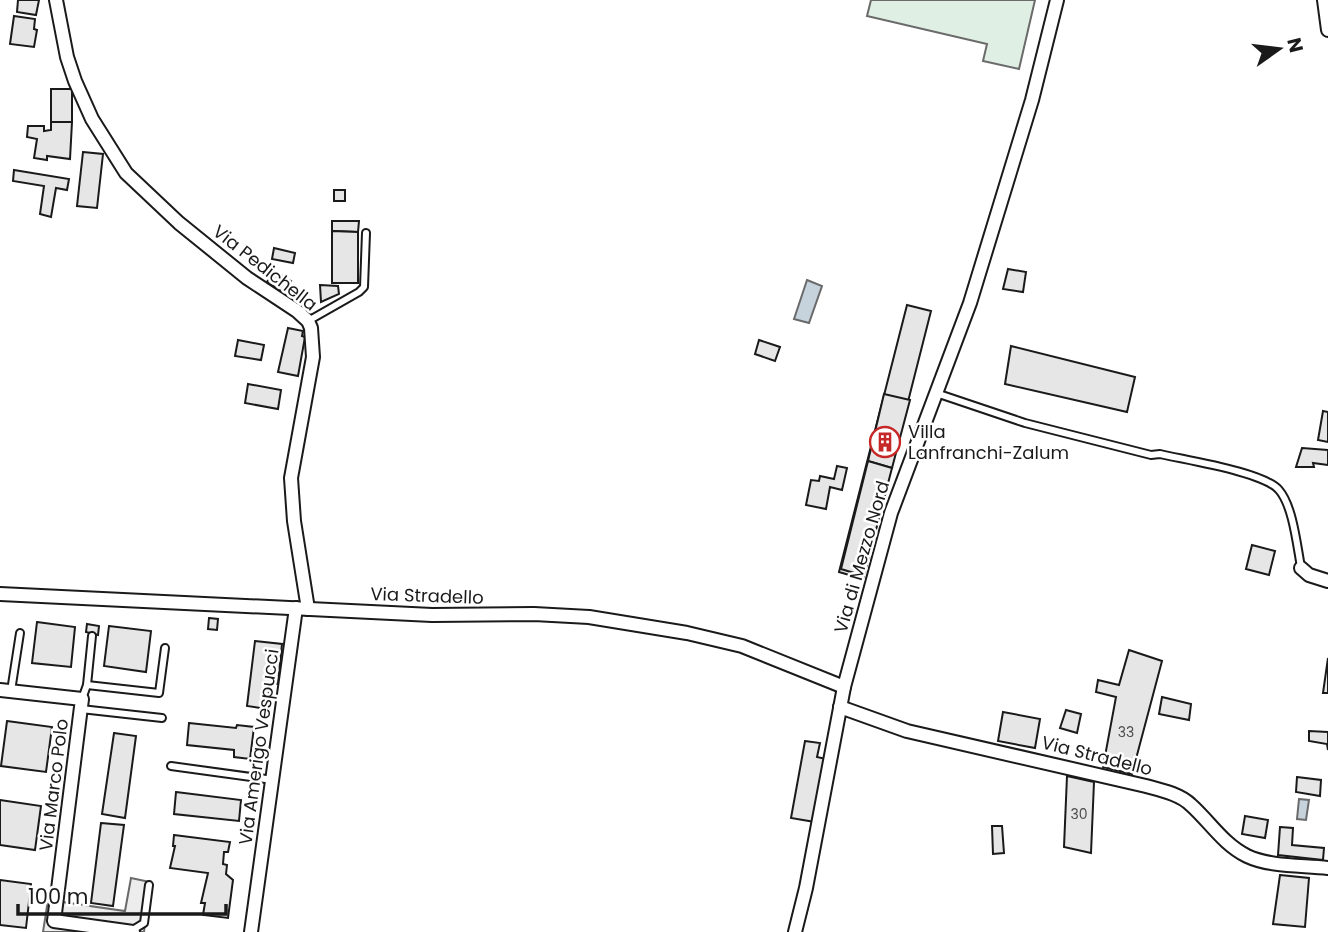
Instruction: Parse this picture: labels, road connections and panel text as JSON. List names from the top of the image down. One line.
{"streets":{"street":["Via Pedichella","Via di Mezzo Nord","Via Stradello","Via Amerigo Vespucci","Via Marco Polo"]},"crossings":[["Via Pedichella","Via Stradello"],["Via Pedichella","Via Amerigo Vespucci"],["Via di Mezzo Nord","Via Stradello"],["Via Stradello","Via Amerigo Vespucci"]],"places":{"building":["Villa Lanfranchi-Zalum"]},"house_numbers":["33","30"],"scale_bar":"100 m","north":"right"}
